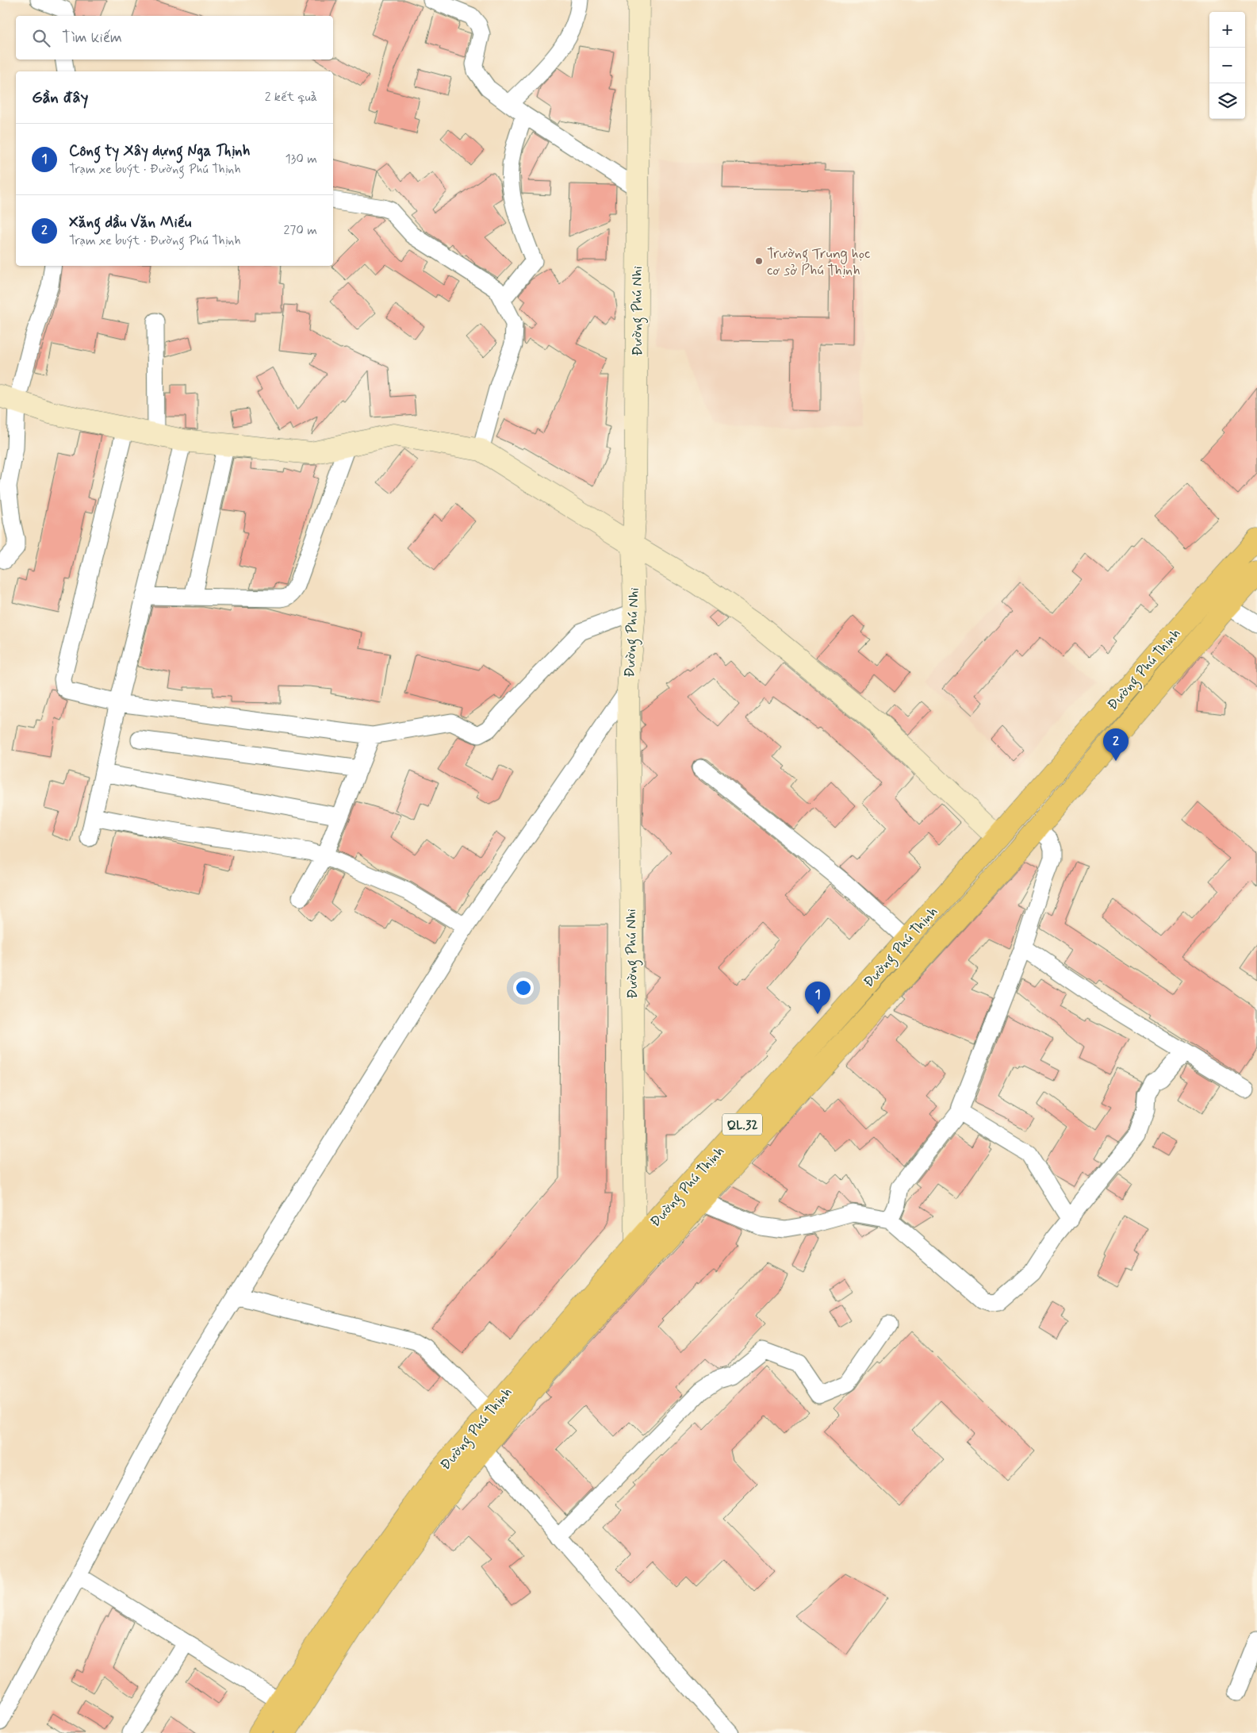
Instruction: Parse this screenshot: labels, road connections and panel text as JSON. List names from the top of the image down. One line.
{"streets":{"highway":["Đường Phú Thịnh","QL.32"],"street":["Đường Phú Nhi"]},"crossings":[["Đường Phú Nhi","Đường Phú Thịnh"]],"places":["Trường Trung học cơ sở Phú Thịnh"],"page":{"map_buttons":["+","−"],"search":"Tìm kiếm","heading":["Gần đây","2 kết quả"],"list":[{"mark":"1","name":"Công ty Xây dựng Nga Thịnh","note":"Trạm xe buýt · Đường Phú Thịnh","value":"130 m"},{"mark":"2","name":"Xăng dầu Văn Miếu","note":"Trạm xe buýt · Đường Phú Thịnh","value":"270 m"}],"pins":["2","1"]}}
